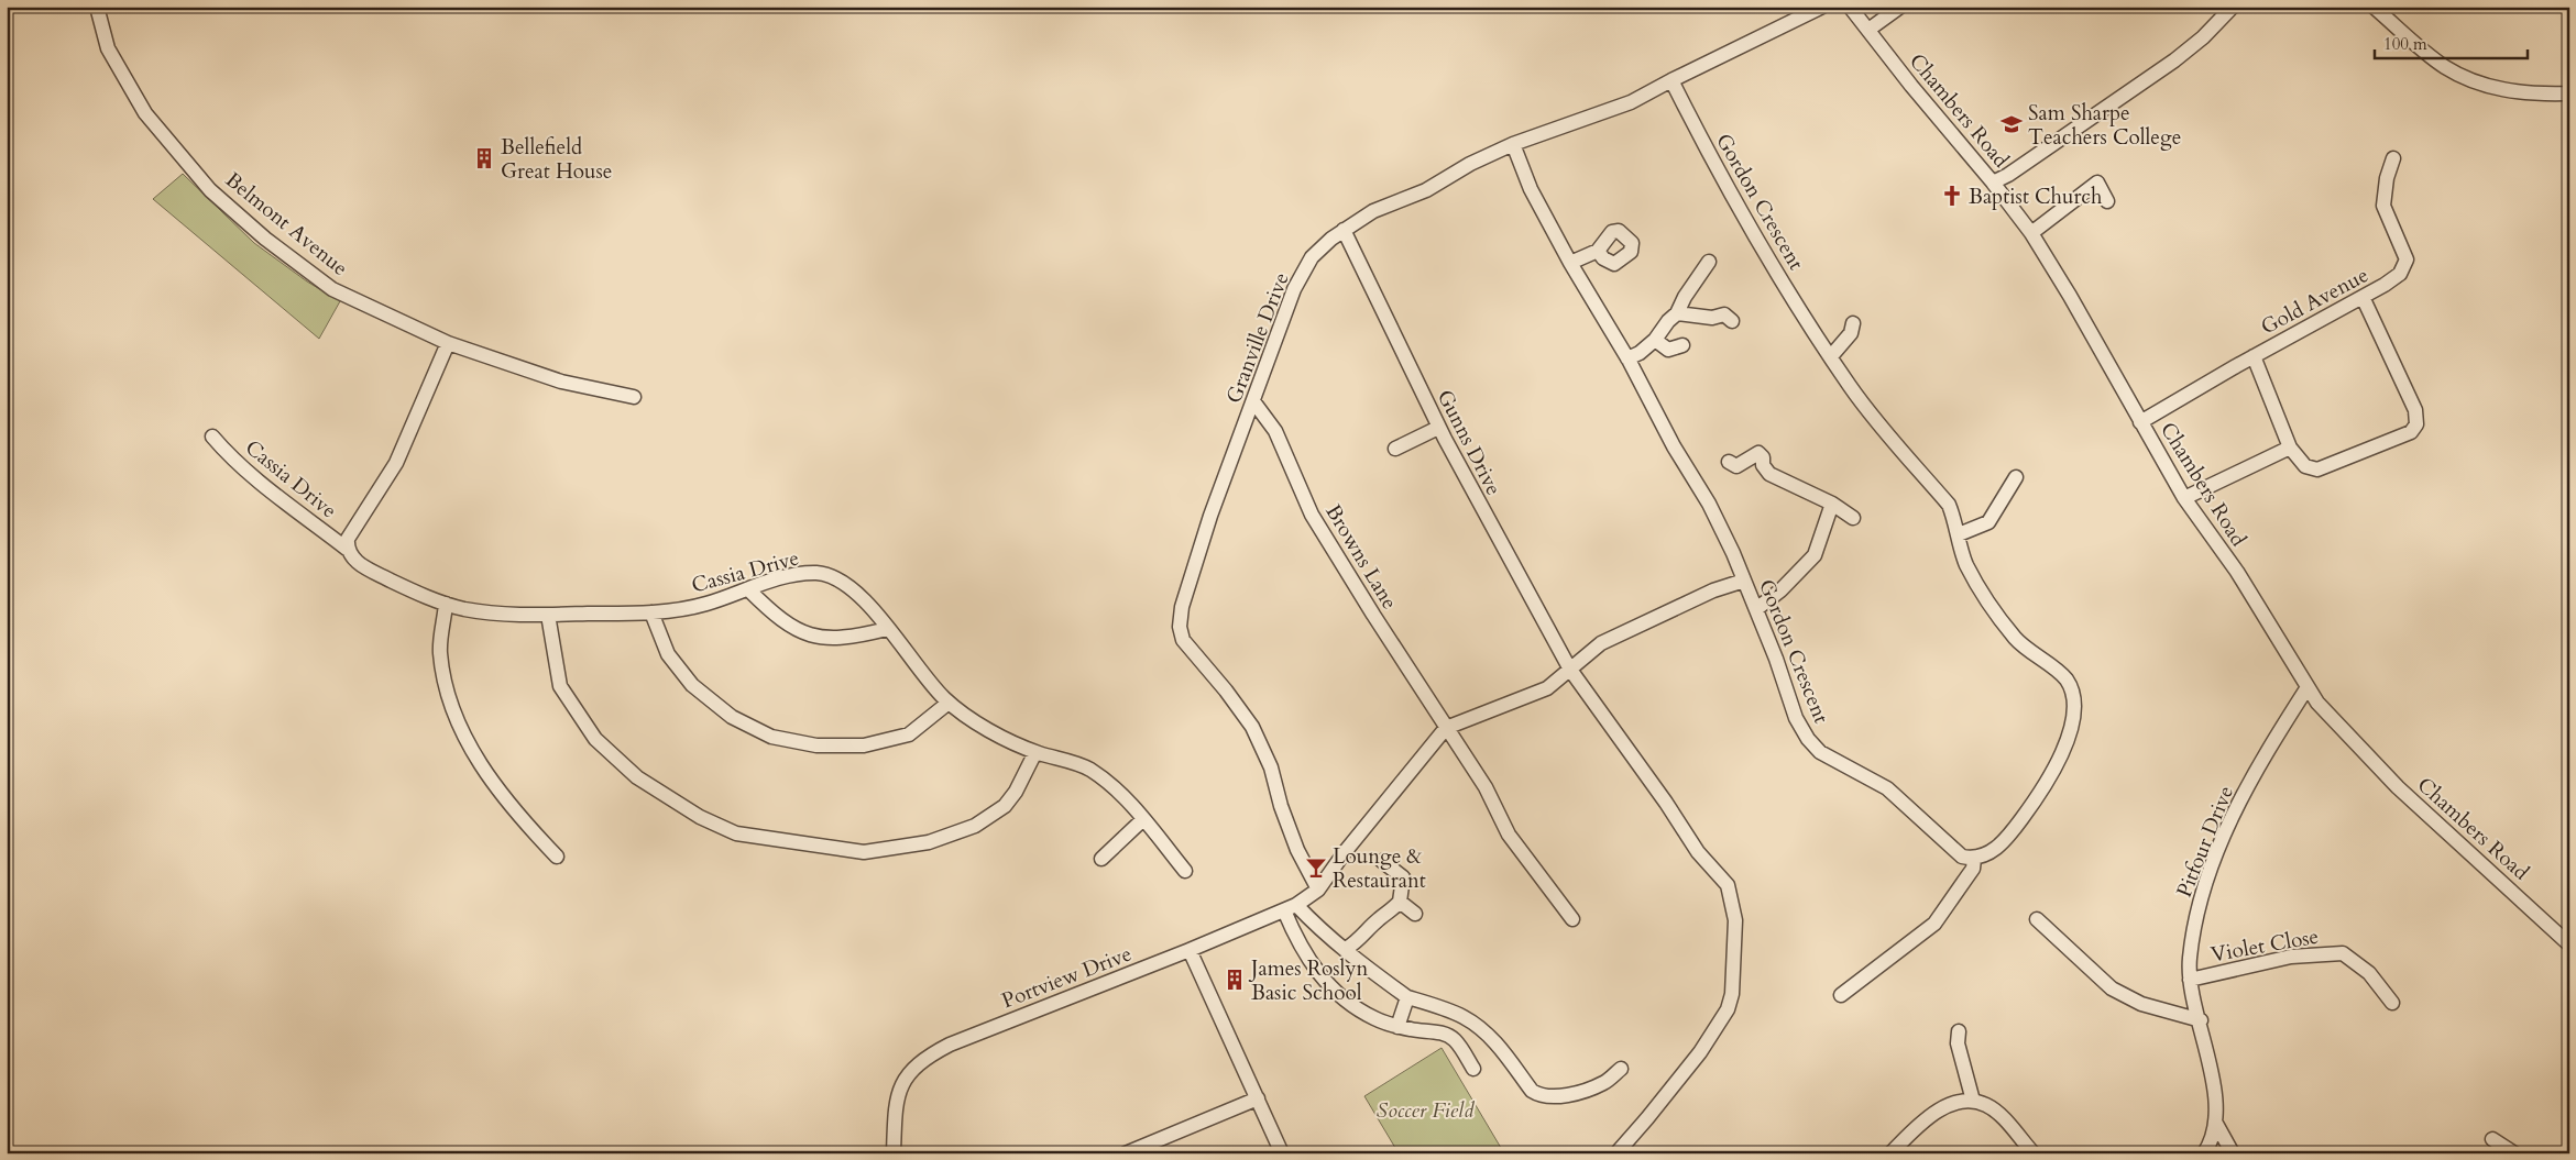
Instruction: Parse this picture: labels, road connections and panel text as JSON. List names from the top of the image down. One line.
{"streets":{"street":["Chambers Road","Gordon Crescent","Belmont Avenue","Gold Avenue","Granville Drive","Gunns Drive","Cassia Drive","Browns Lane","Pitfour Drive","Violet Close","Portview Drive"]},"crossings":[["Chambers Road","Gold Avenue"],["Chambers Road","Pitfour Drive"],["Gordon Crescent","Granville Drive"],["Belmont Avenue","Cassia Drive"],["Granville Drive","Gunns Drive"],["Granville Drive","Browns Lane"],["Granville Drive","Portview Drive"],["Browns Lane","Portview Drive"],["Pitfour Drive","Violet Close"]],"parks":["Soccer Field"],"places":{"school or university":["Sam Sharpe Teachers College"],"building":["Bellefield Great House","James Roslyn Basic School"],"church":["Baptist Church"],"bar":["Lounge & Restaurant"]},"scale_bar":"100 m"}
